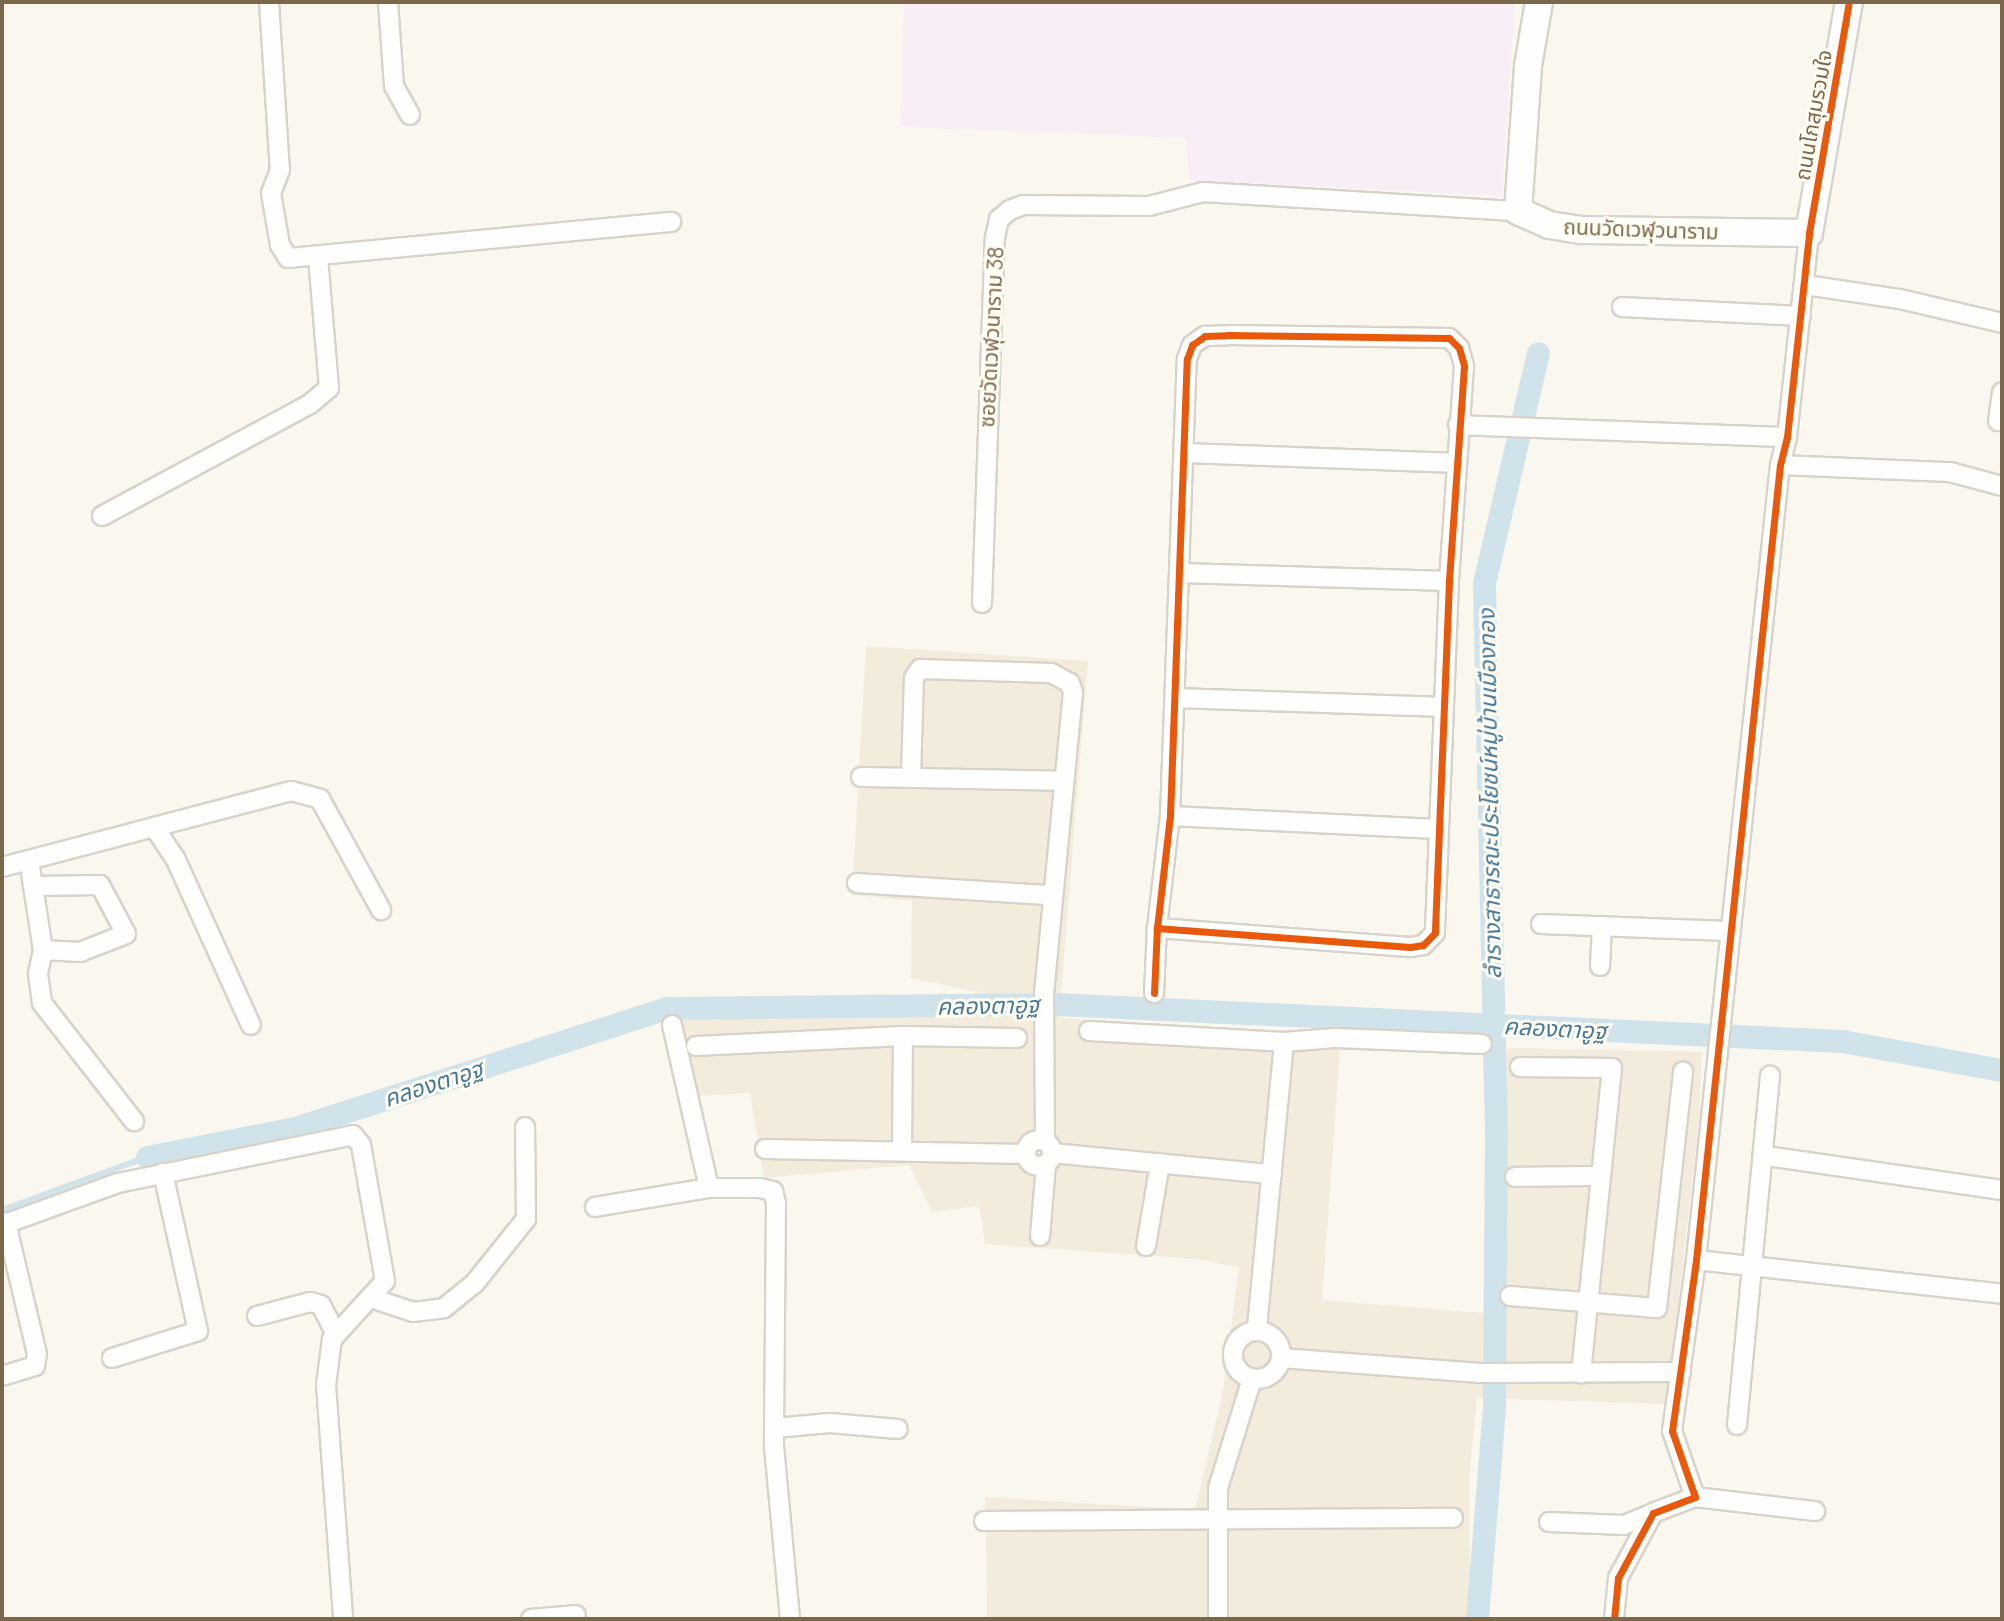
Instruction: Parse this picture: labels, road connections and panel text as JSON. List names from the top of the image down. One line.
{"streets":{"street":["ถนนโกสุมรวมใจ","ถนนวัดเวฬุวนาราม","ซอยวัดเวฬุวนาราม 38"]},"crossings":[["ถนนโกสุมรวมใจ","ถนนวัดเวฬุวนาราม"],["ถนนวัดเวฬุวนาราม","ซอยวัดเวฬุวนาราม 38"]],"water":["ลำรางสาธารณะประโยชน์หมู่บ้านเมืองทอง","คลองตาอูฐ"]}
